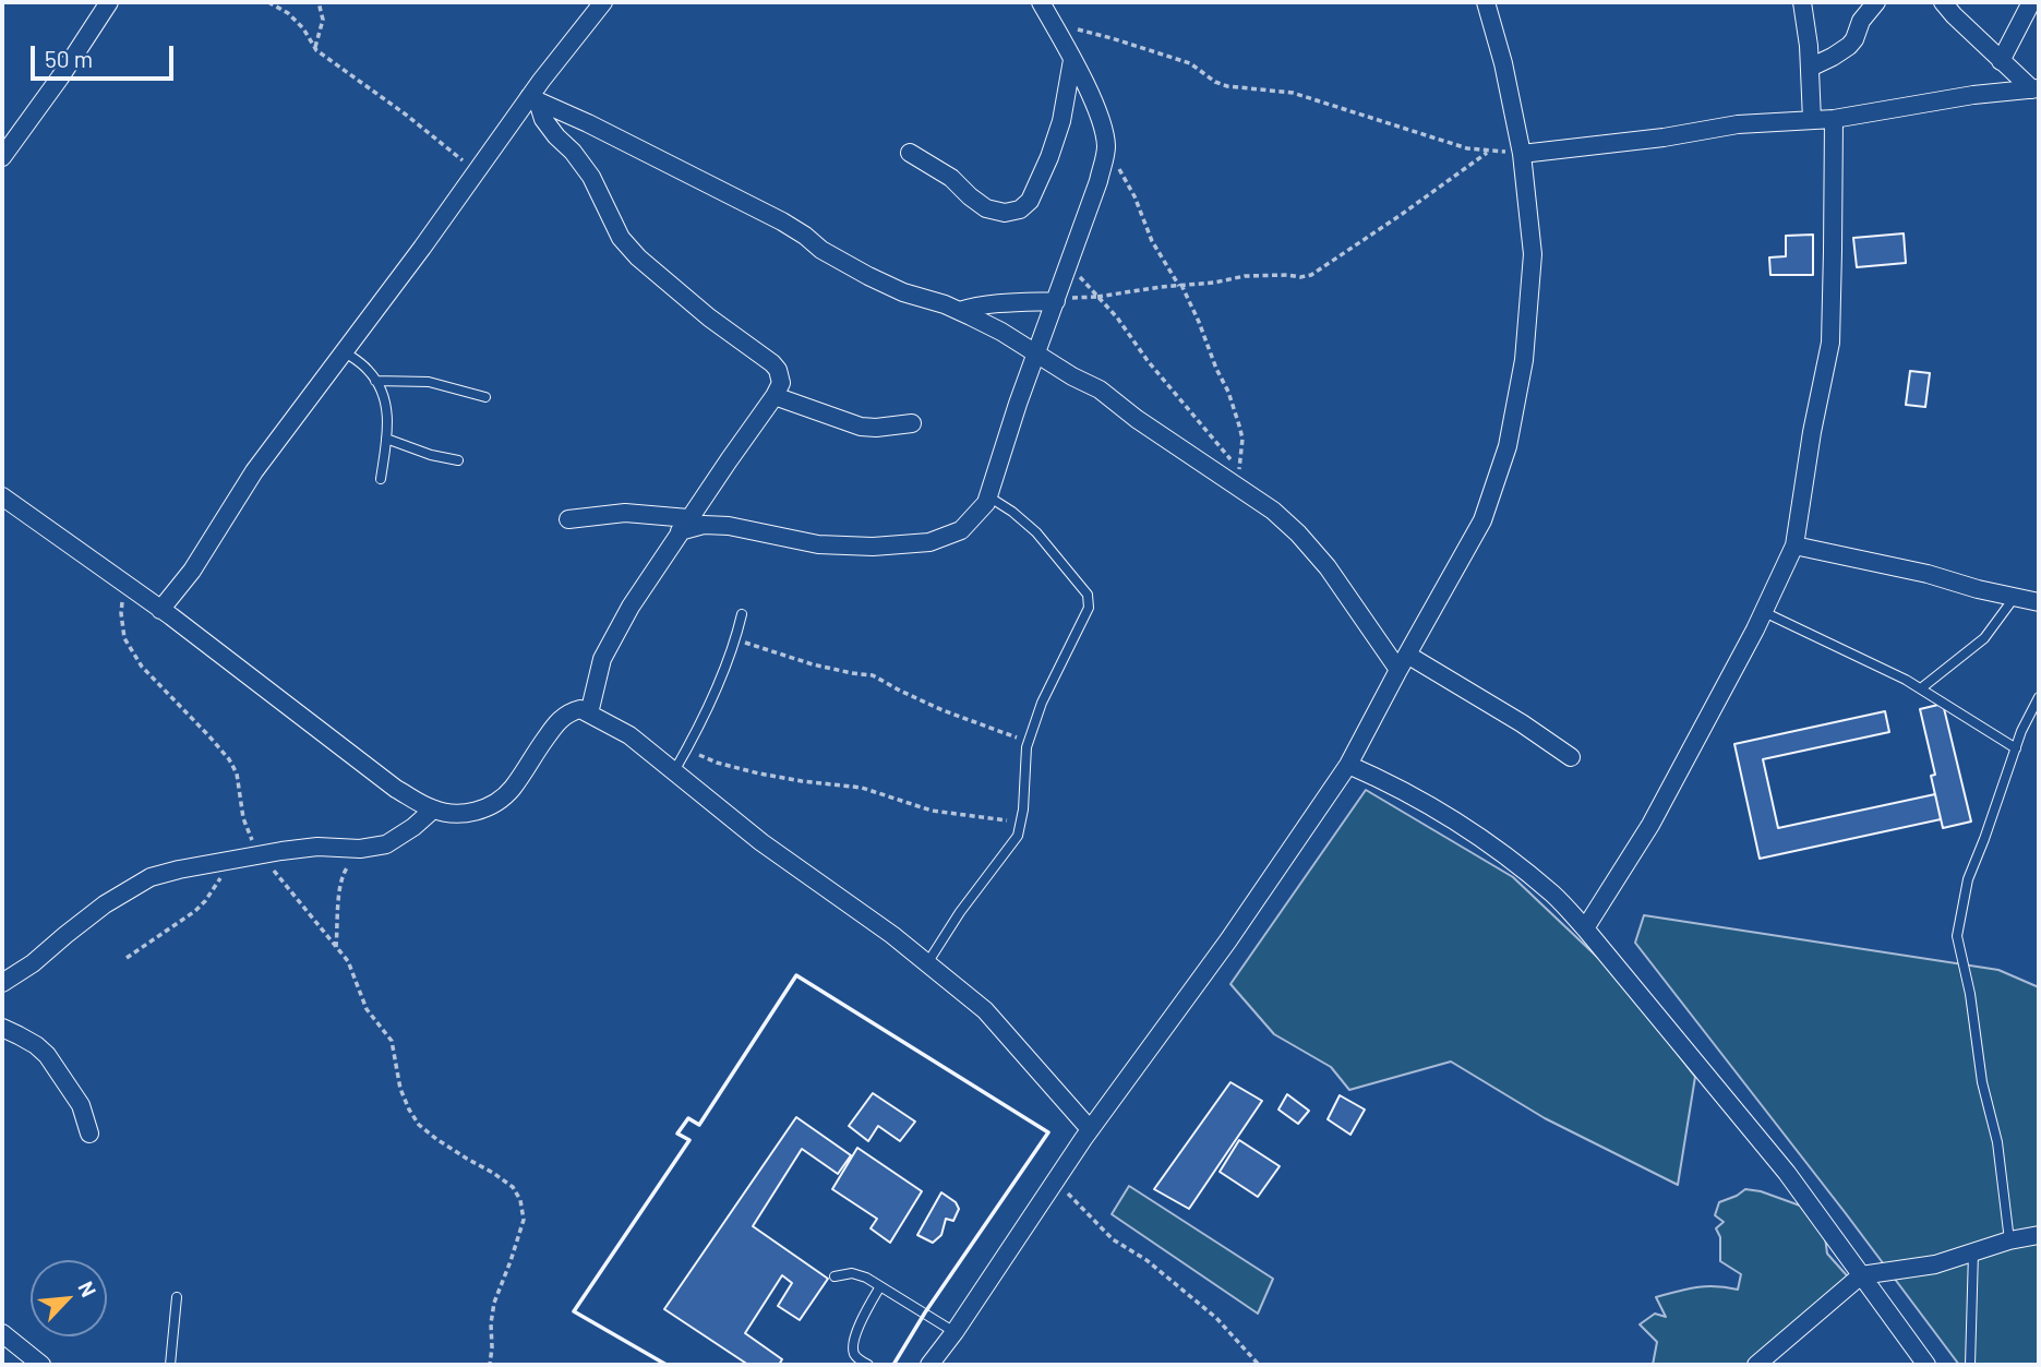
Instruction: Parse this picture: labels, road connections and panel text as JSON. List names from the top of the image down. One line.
{"scale_bar":"50 m","north":"top right"}
